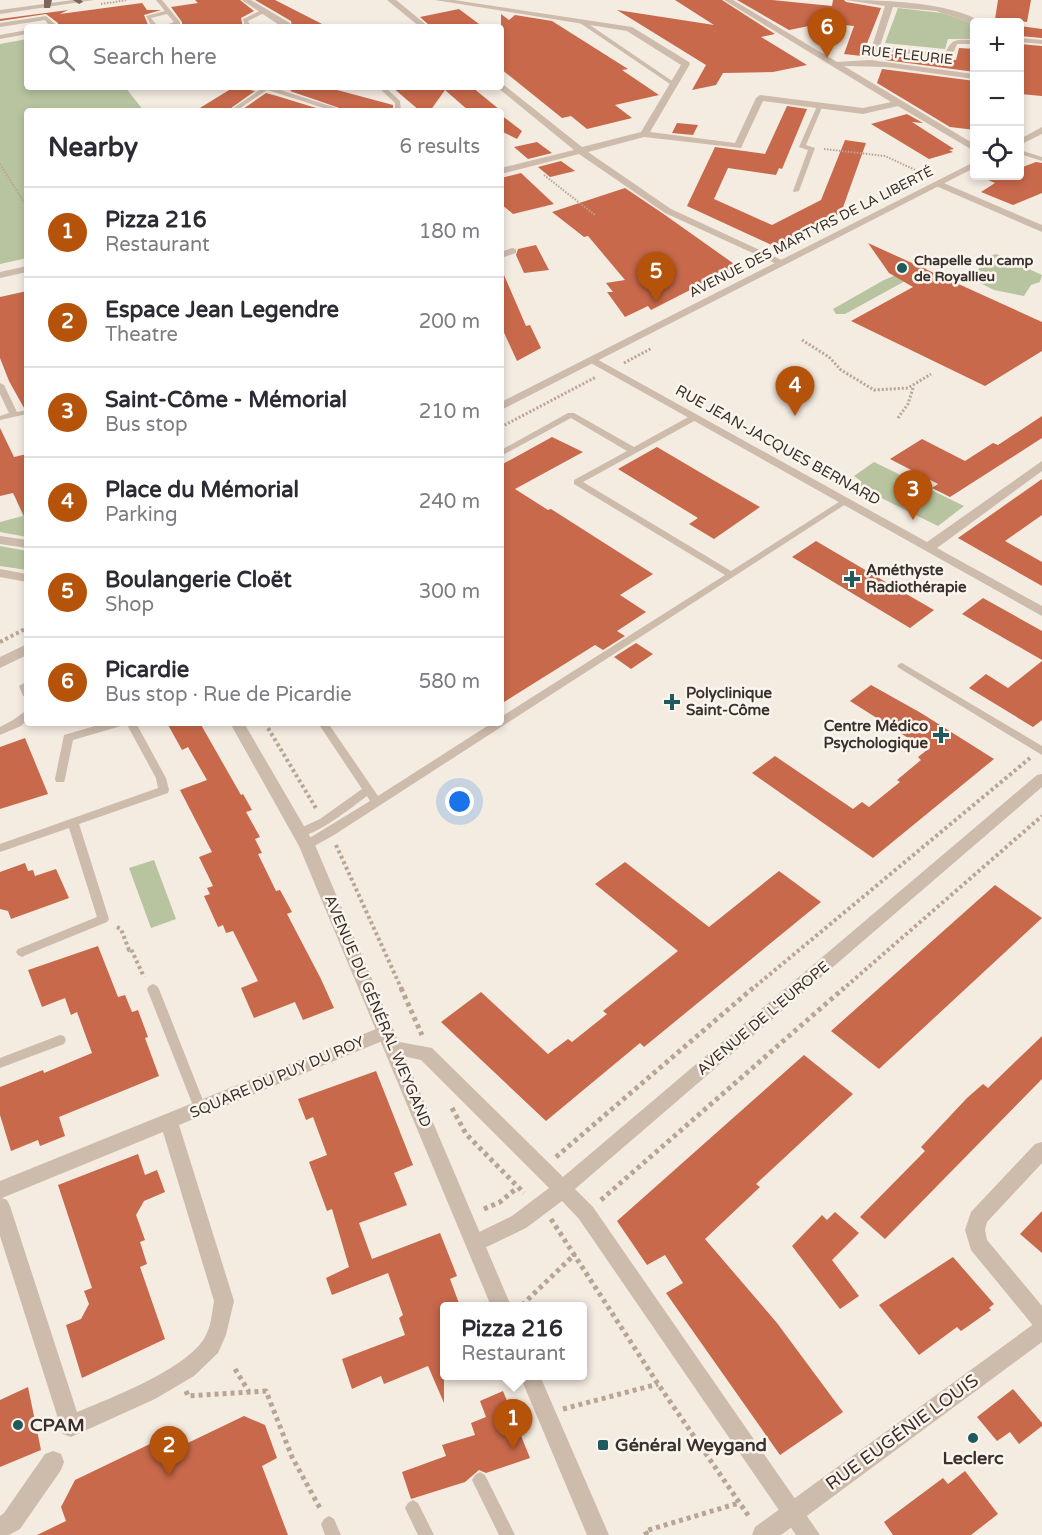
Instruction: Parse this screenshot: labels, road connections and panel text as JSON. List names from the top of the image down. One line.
{"streets":{"street":["RUE FLEURIE","AVENUE DES MARTYRS DE LA LIBERTÉ","RUE JEAN-JACQUES BERNARD","AVENUE DU GÉNÉRAL WEYGAND","AVENUE DE L'EUROPE","SQUARE DU PUY DU ROY","RUE EUGÉNIE LOUIS"]},"crossings":[["AVENUE DES MARTYRS DE LA LIBERTÉ","RUE JEAN-JACQUES BERNARD"],["AVENUE DU GÉNÉRAL WEYGAND","AVENUE DE L'EUROPE"],["AVENUE DU GÉNÉRAL WEYGAND","SQUARE DU PUY DU ROY"]],"places":{"other":["Chapelle du camp de Royallieu","CPAM","Leclerc"],"health":["Améthyste Radiothérapie","Polyclinique Saint-Côme","Centre Médico Psychologique"],"transit":["Général Weygand"]},"page":{"pins":["6","5","4","3","1","2"],"map_buttons":["+","−"],"search":"Search here","heading":["Nearby","6 results"],"list":[{"mark":"1","name":"Pizza 216","note":"Restaurant","value":"180 m"},{"mark":"2","name":"Espace Jean Legendre","note":"Theatre","value":"200 m"},{"mark":"3","name":"Saint-Côme - Mémorial","note":"Bus stop","value":"210 m"},{"mark":"4","name":"Place du Mémorial","note":"Parking","value":"240 m"},{"mark":"5","name":"Boulangerie Cloët","note":"Shop","value":"300 m"},{"mark":"6","name":"Picardie","note":"Bus stop · Rue de Picardie","value":"580 m"}],"popup":["Pizza 216","Restaurant"]}}
